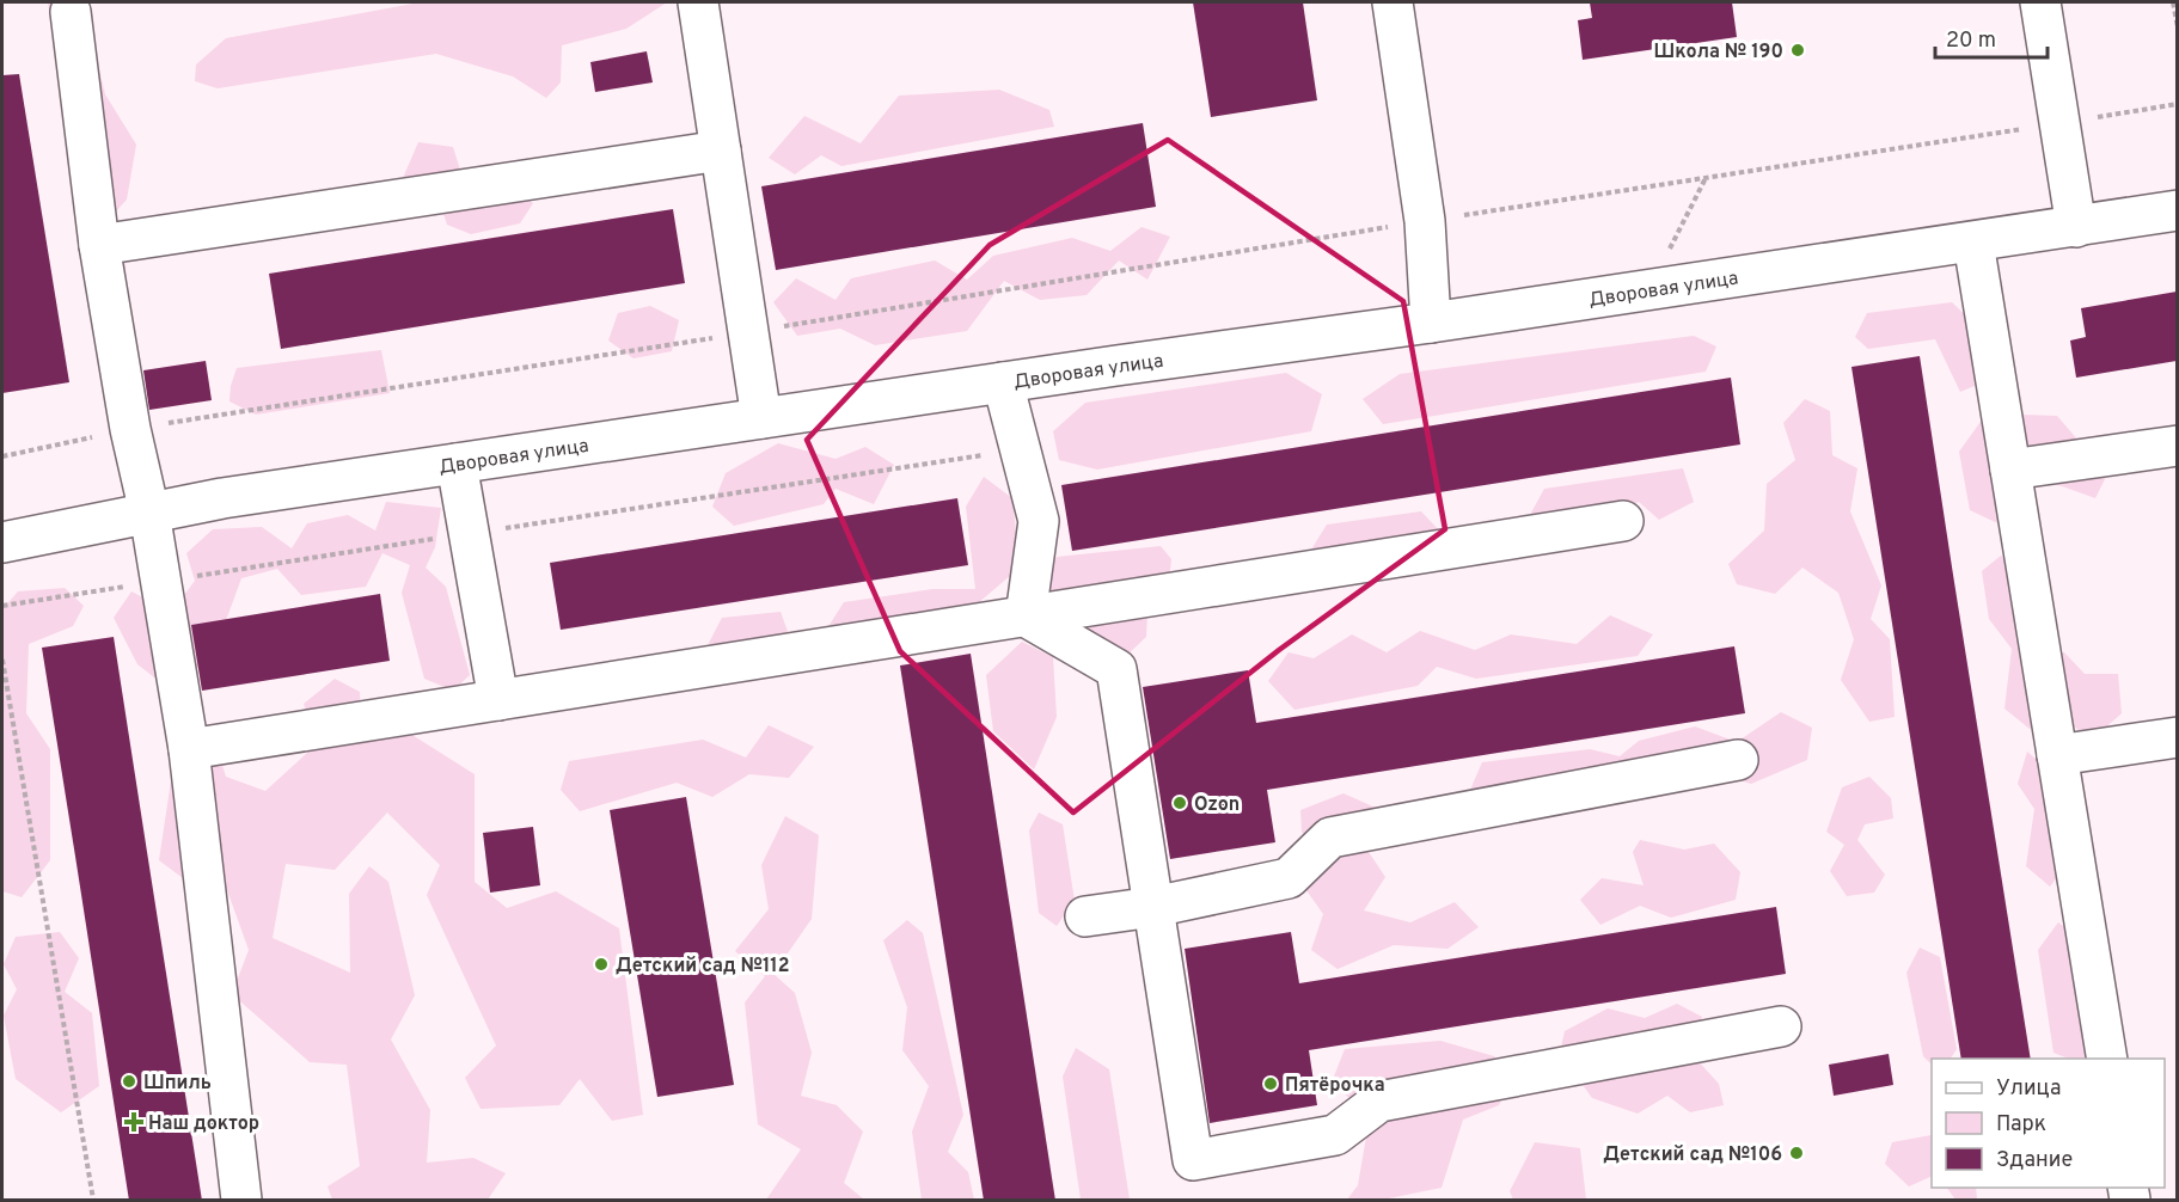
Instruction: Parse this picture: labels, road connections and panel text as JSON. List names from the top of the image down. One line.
{"streets":{"street":["Дворовая улица"]},"places":{"other":["Школа № 190","Ozon","Детский сад №112","Шпиль","Пятёрочка","Детский сад №106"],"health":["Наш доктор"]},"legend":["Улица","Парк","Здание"],"scale_bar":"20 m"}
